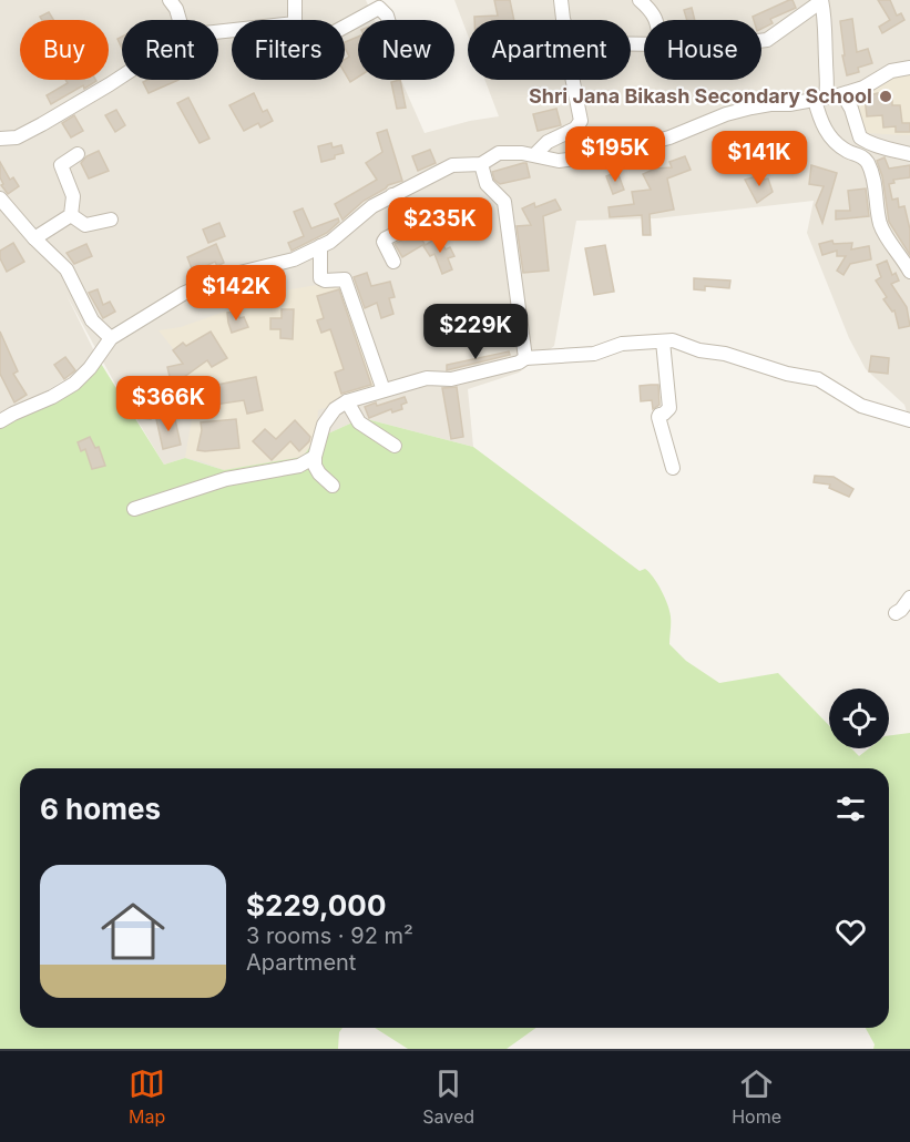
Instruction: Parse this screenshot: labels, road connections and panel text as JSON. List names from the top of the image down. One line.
{"places":["Shri Jana Bikash Secondary School"],"page":{"chip":["Buy","Rent","Filters","New","Apartment","House"],"price":["$195K","$141K","$235K","$142K","$229K","$366K"],"heading":"6 homes","list":[{"name":"$229,000","note":"3 rooms · 92 m² · Apartment"}],"tabs":["Map","Saved","Home"]}}
